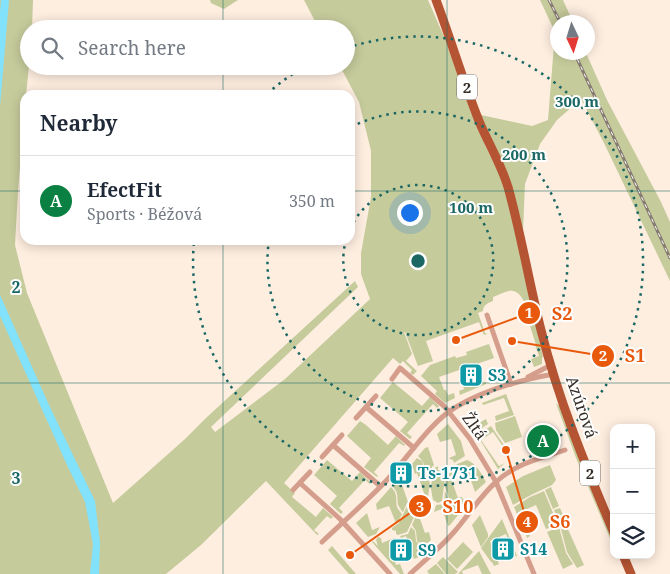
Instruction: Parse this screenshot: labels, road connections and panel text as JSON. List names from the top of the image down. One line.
{"streets":{"main road":["2","Azúrová"],"street":["Žltá"]},"places":{"other":["S2","S1","S6","S10"],"building":["S3","Ts-1731","S14","S9"]},"north":"bottom","page":{"search":"Search here","heading":"Nearby","list":[{"mark":"A","name":"EfectFit","note":"Sports · Béžová","value":"350 m"}],"pins":"A","map_buttons":["+","−"]},"grid":{"rows":["2","3"]},"rings":["300 m","200 m","100 m"]}
